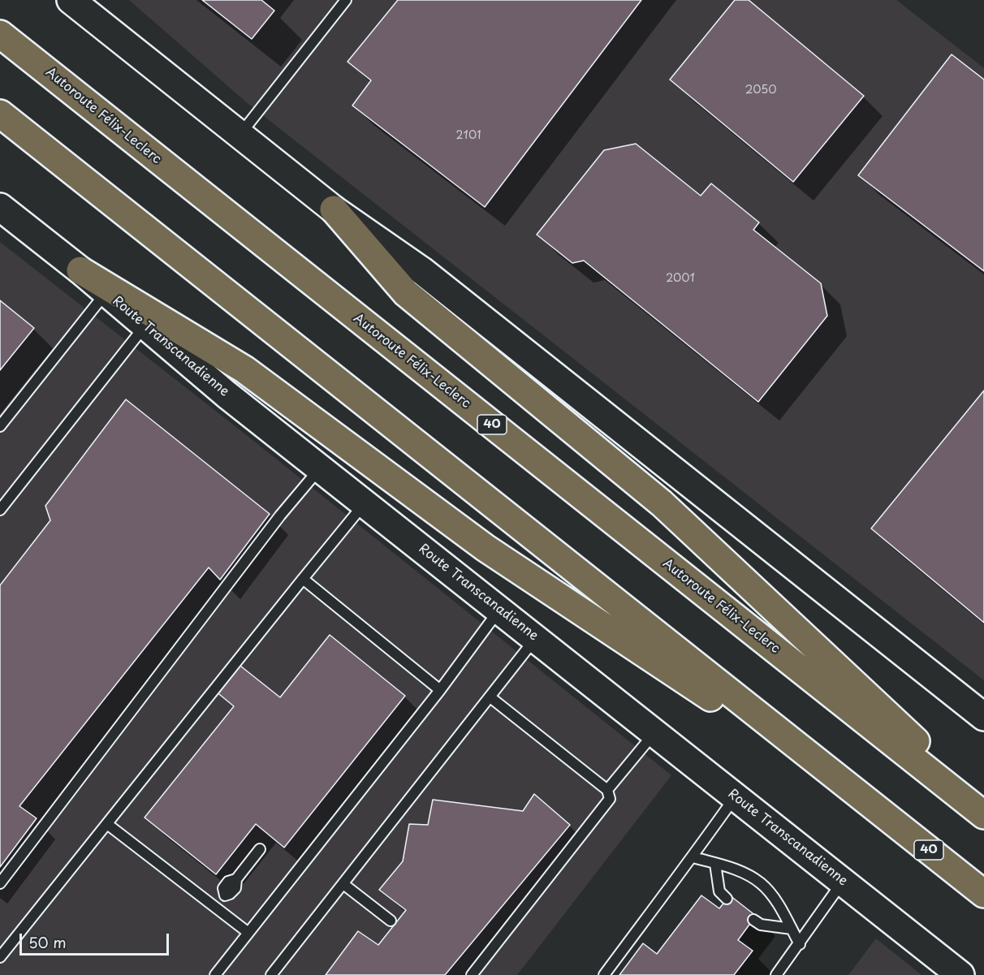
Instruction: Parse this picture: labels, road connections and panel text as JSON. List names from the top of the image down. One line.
{"streets":{"highway":["Autoroute Félix-Leclerc","40"],"main road":["Route Transcanadienne"]},"house_numbers":["2050","2101","2001"],"scale_bar":"50 m"}
